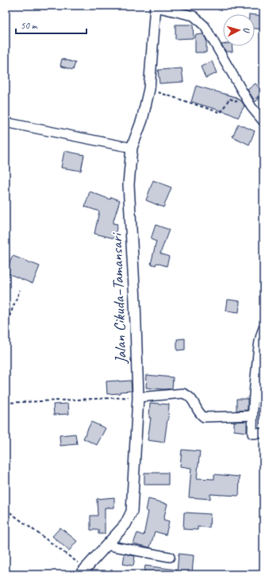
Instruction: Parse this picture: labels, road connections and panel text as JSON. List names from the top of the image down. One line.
{"streets":{"street":["Jalan Cikuda–Tamansari"]},"scale_bar":"50 m","north":"right"}
